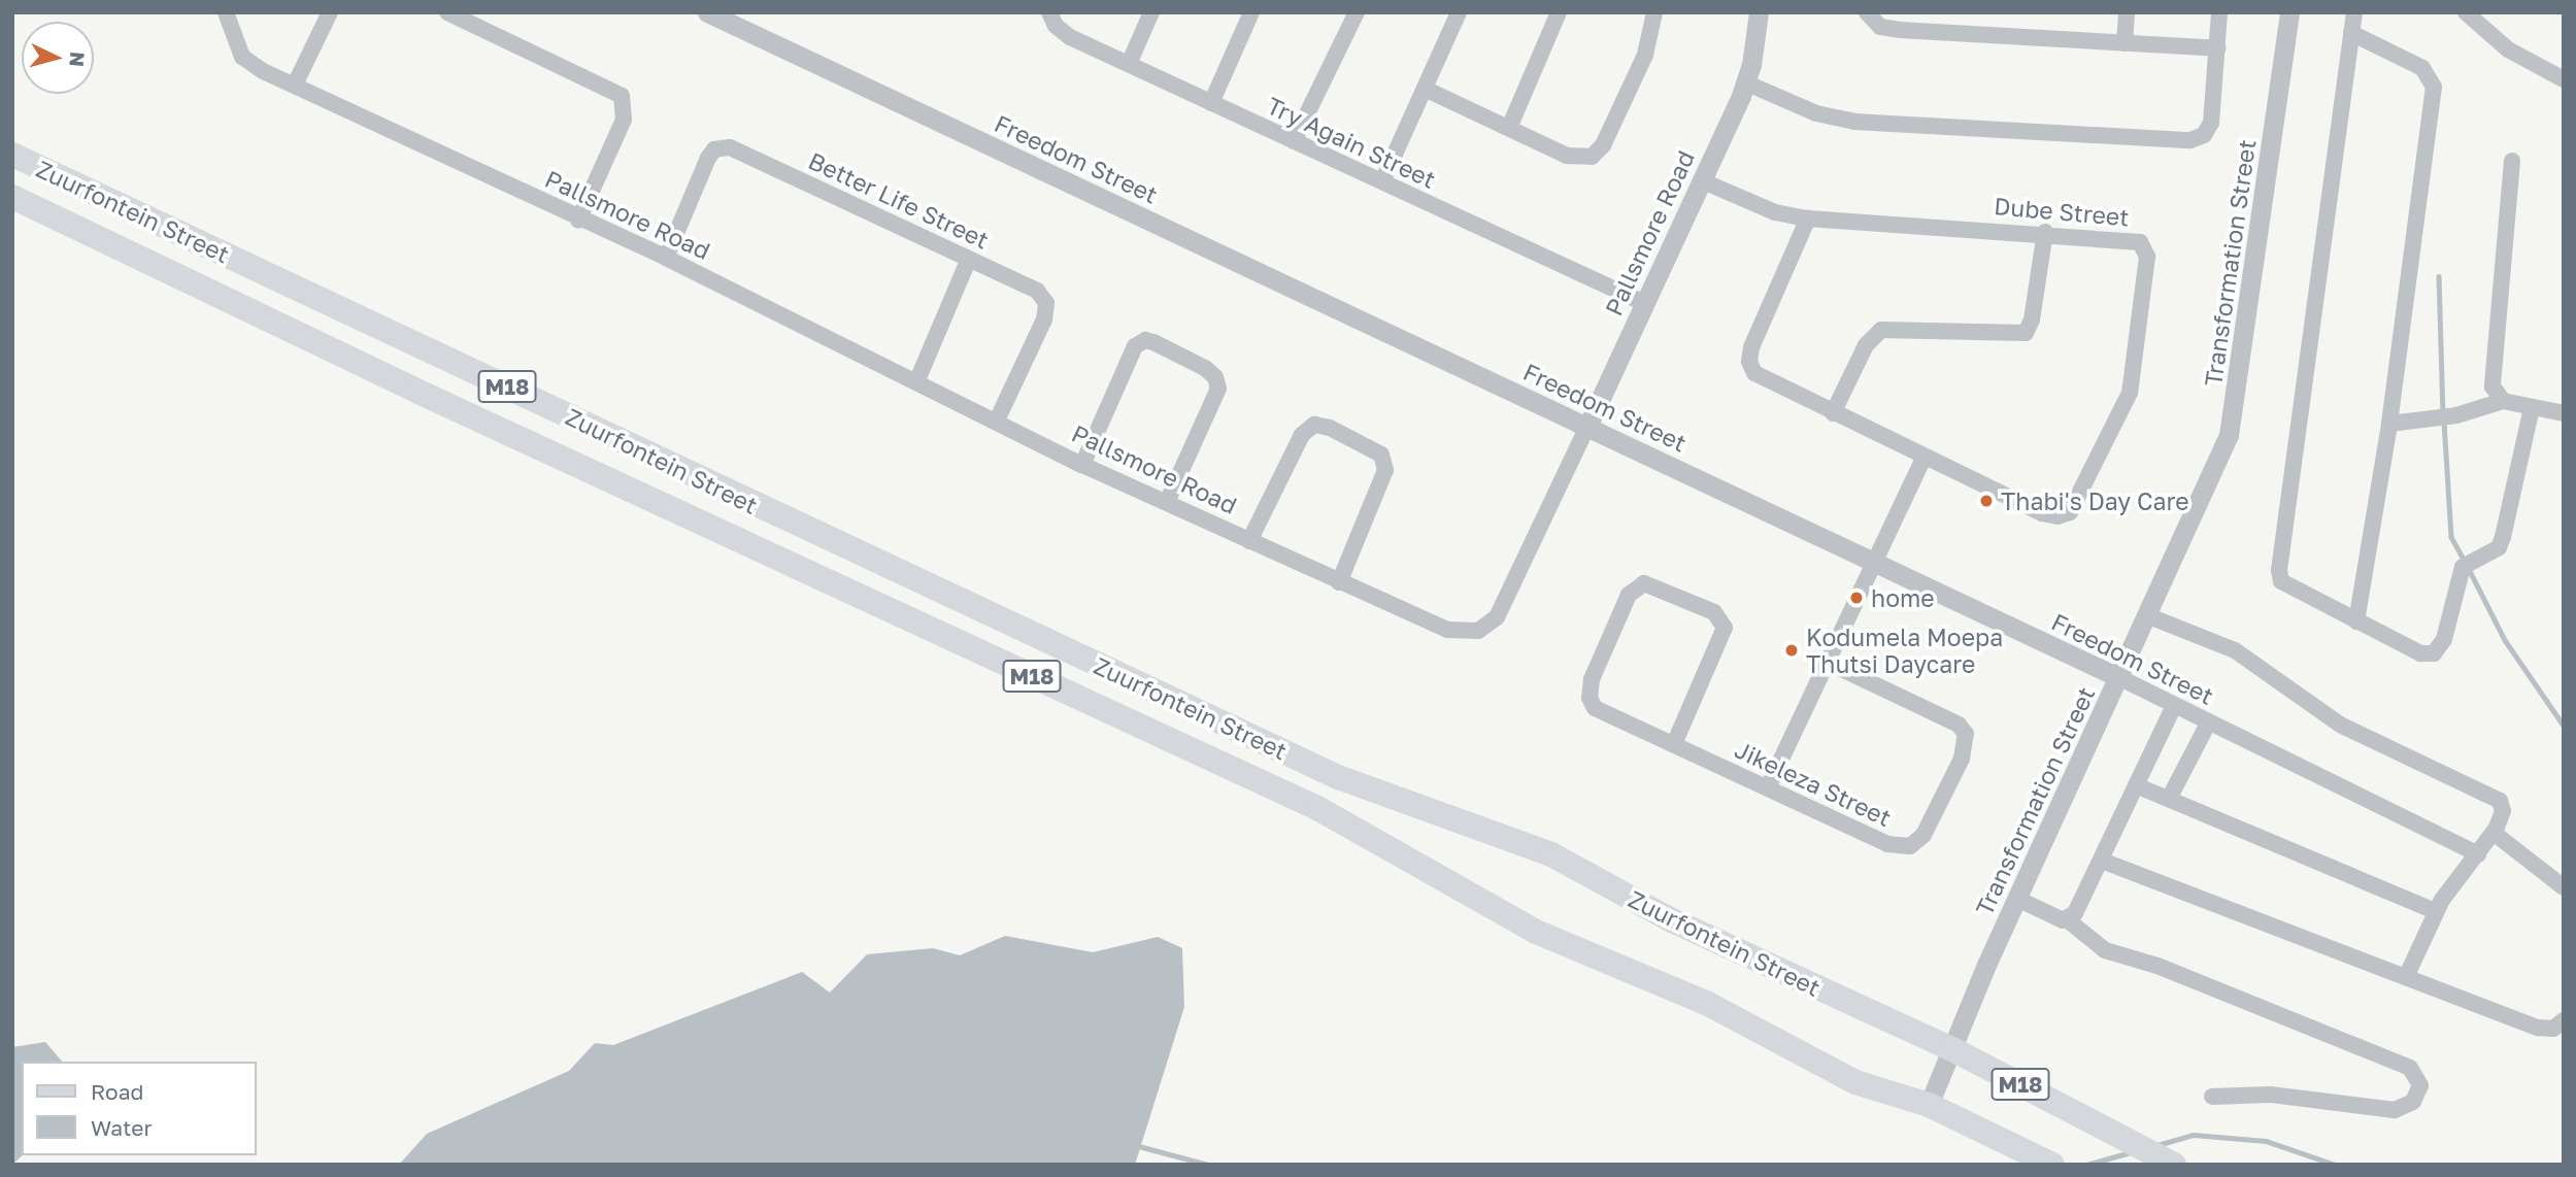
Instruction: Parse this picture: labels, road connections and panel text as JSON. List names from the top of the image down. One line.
{"streets":{"main road":["Zuurfontein Street","M18"],"street":["Try Again Street","Freedom Street","Better Life Street","Dube Street","Pallsmore Road","Transformation Street","Jikeleza Street"]},"crossings":[["Try Again Street","Pallsmore Road"],["Freedom Street","Pallsmore Road"],["Freedom Street","Transformation Street"],["Better Life Street","Pallsmore Road"],["Zuurfontein Street","Transformation Street"],["Dube Street","Pallsmore Road"]],"places":["Thabi's Day Care","home","Kodumela Moepa Thutsi Daycare"],"legend":["Road","Water"],"north":"right"}
